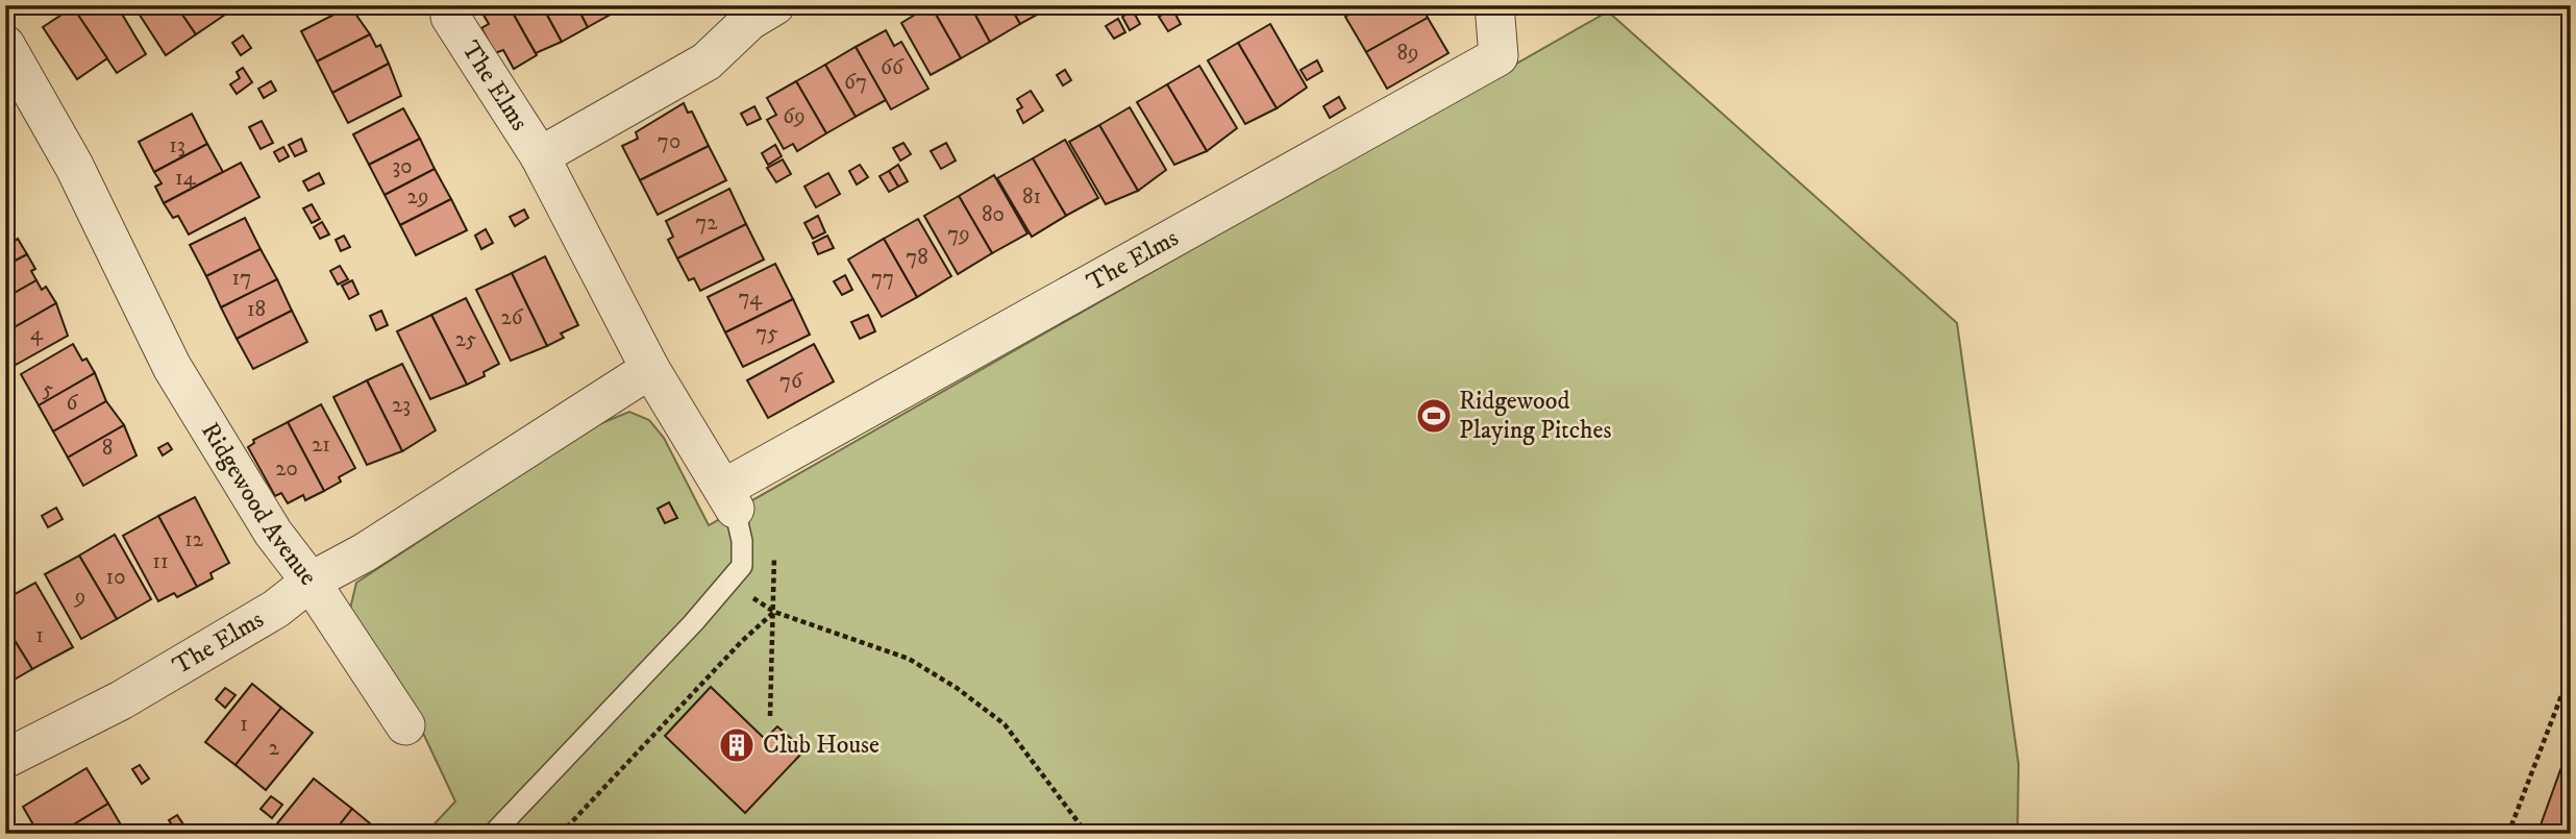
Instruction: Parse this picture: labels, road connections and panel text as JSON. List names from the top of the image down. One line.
{"streets":{"street":["The Elms","Ridgewood Avenue"]},"crossings":[["The Elms","Ridgewood Avenue"]],"places":{"sports":["Ridgewood Playing Pitches"],"building":["Club House"]},"house_numbers":["89","66","67","69","70","13","30","14","29","81","80","72","79","78","17","77","74","18","26","4","75","25","76","5","6","23","21","8","20","12","11","10","9","1","1","2"]}
